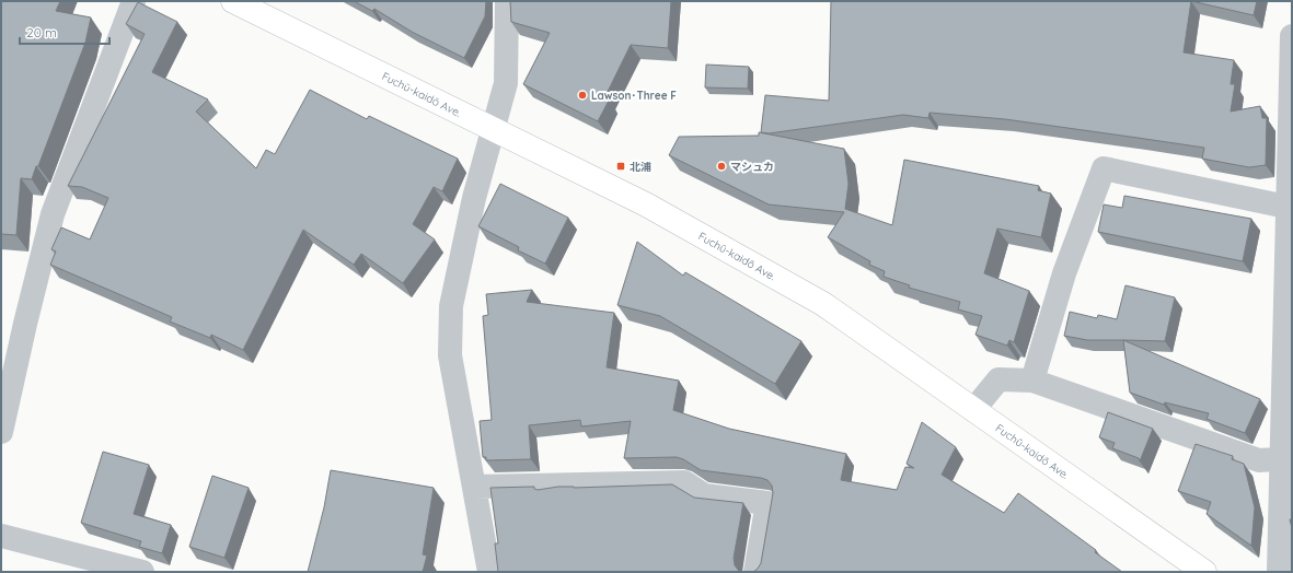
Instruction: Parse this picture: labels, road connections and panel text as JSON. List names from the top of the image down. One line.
{"streets":{"main road":["Fuchū-kaidō Ave."]},"places":{"other":["Lawson･Three F","マシュカ"],"transit":["北浦"]},"scale_bar":"20 m"}
